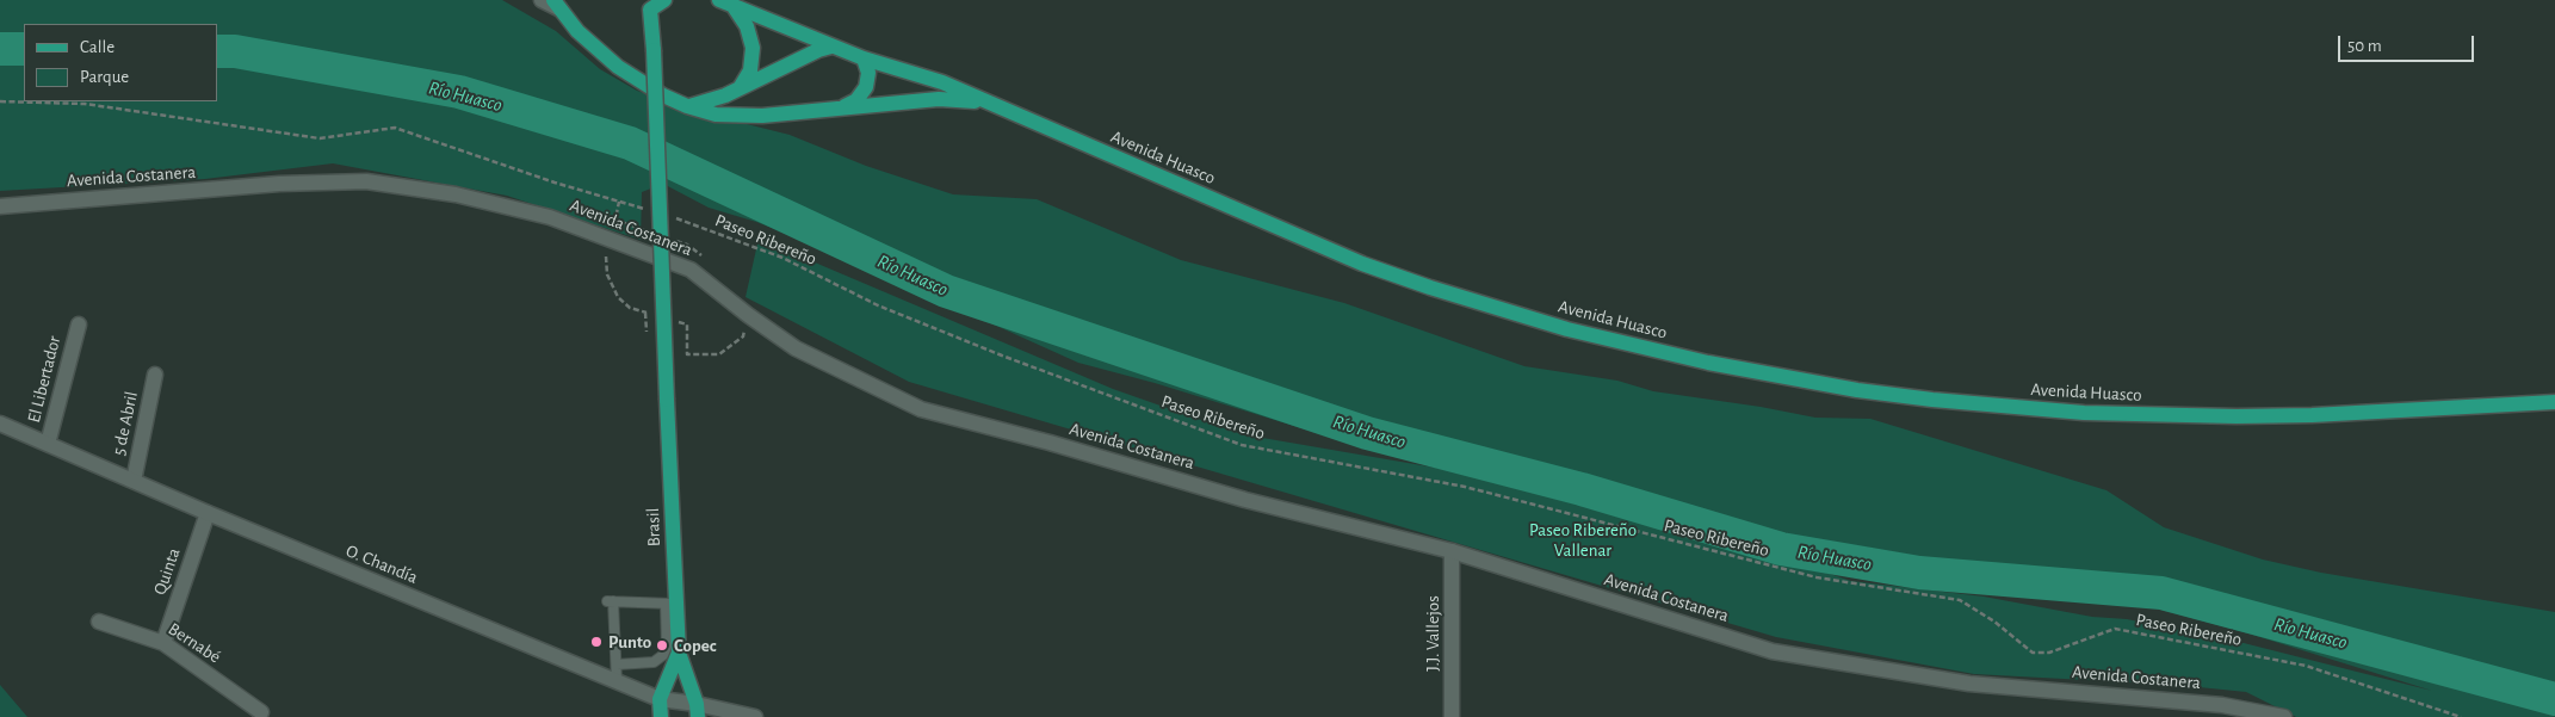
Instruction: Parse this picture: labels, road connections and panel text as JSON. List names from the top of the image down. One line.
{"streets":{"main road":["Avenida Huasco","Avenida Costanera","El Libertador","5 de Abril","Brasil","O. Chandía","Quinta","J.J. Vallejos","Bernabé"],"path":["Paseo Ribereño"]},"crossings":[["Avenida Costanera","J.J. Vallejos"],["El Libertador","O. Chandía"],["5 de Abril","O. Chandía"],["Brasil","O. Chandía"],["O. Chandía","Quinta"],["Quinta","Bernabé"]],"water":["Río Huasco"],"parks":["Paseo Ribereño Vallenar"],"places":["Punto","Copec"],"legend":["Calle","Parque"],"scale_bar":"50 m"}
